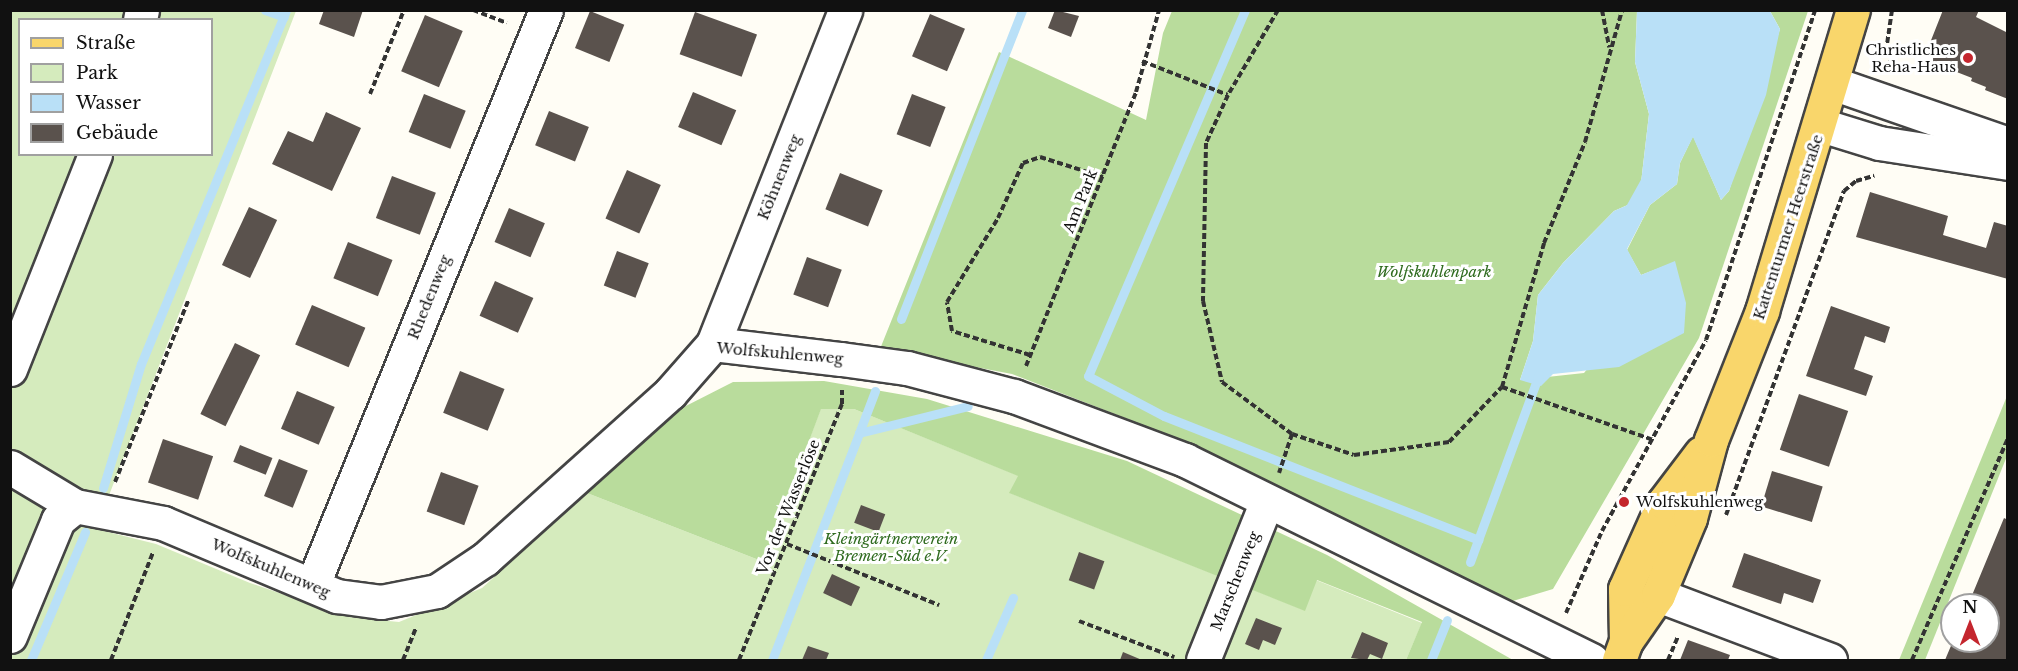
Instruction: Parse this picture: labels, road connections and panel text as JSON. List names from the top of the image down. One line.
{"streets":{"main road":["Kattenturmer Heerstraße"],"street":["Köhnenweg","Rhedenweg","Wolfskuhlenweg","Marschenweg"],"path":["Am Park","Vor der Wasserlöse"]},"crossings":[["Köhnenweg","Wolfskuhlenweg"],["Am Park","Wolfskuhlenweg"],["Rhedenweg","Wolfskuhlenweg"],["Wolfskuhlenweg","Vor der Wasserlöse"],["Wolfskuhlenweg","Marschenweg"]],"parks":["Wolfskuhlenpark","Kleingärtnerverein Bremen-Süd e.V."],"places":["Christliches Reha-Haus","Wolfskuhlenweg"],"legend":["Straße","Park","Wasser","Gebäude"],"north":"top"}
